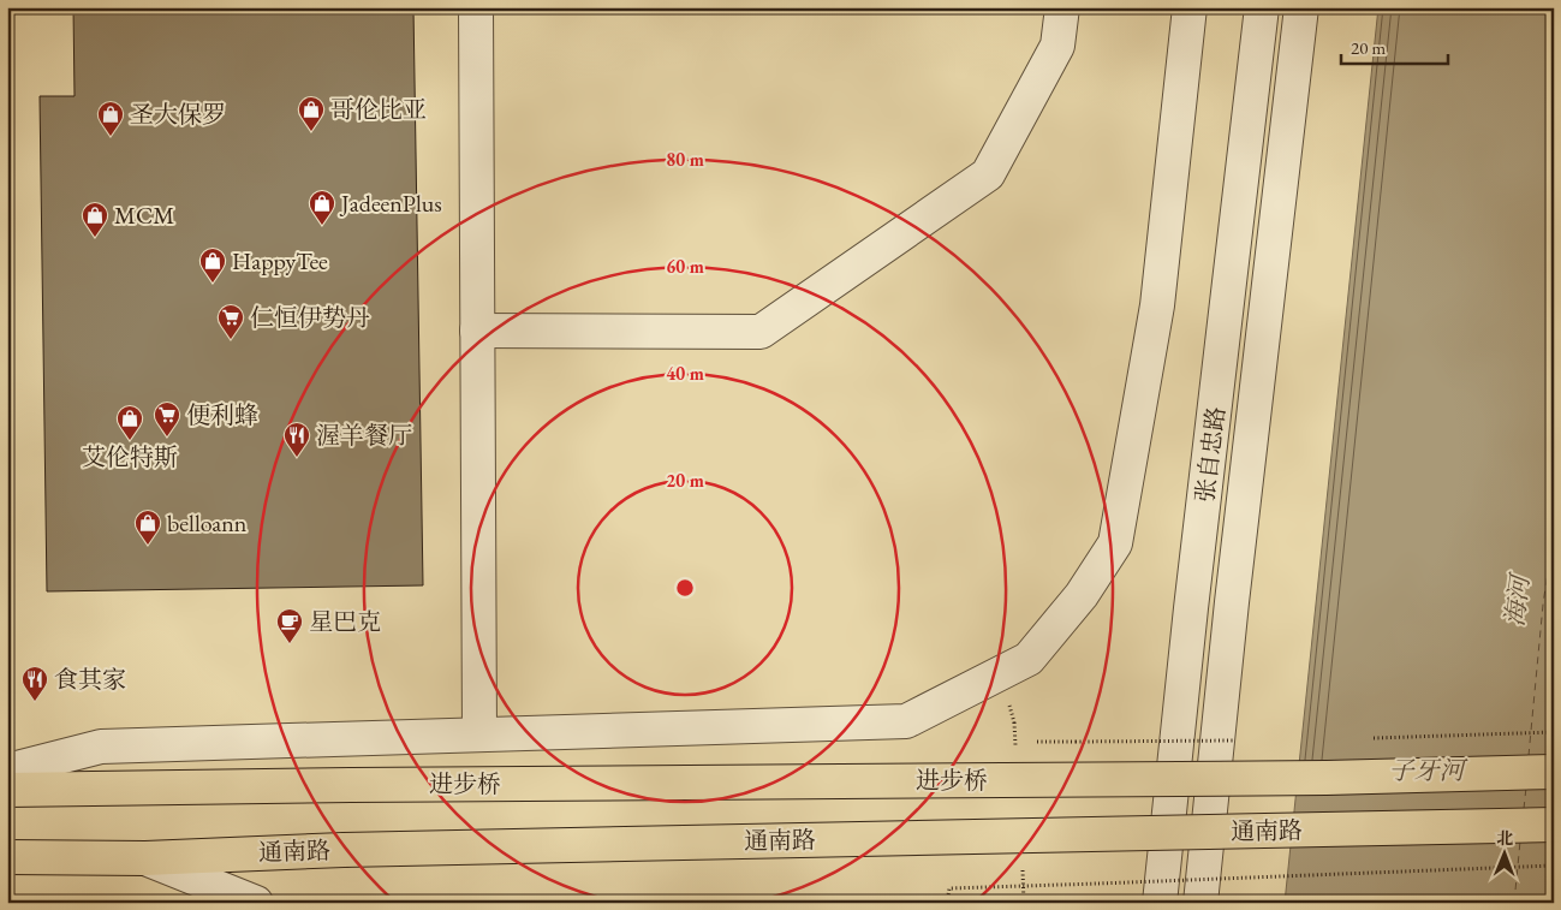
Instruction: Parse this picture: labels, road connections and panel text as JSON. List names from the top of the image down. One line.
{"streets":{"main road":["进步桥","通南路"],"street":["张自忠路"]},"water":["海河","子牙河"],"places":{"shop":["哥伦比亚","圣大保罗","JadeenPlus","MCM","HappyTee","艾伦特斯","belloann"],"supermarket":["仁恒伊势丹","便利蜂"],"restaurant":["渥羊餐厅","食其家"],"cafe":["星巴克"]},"scale_bar":"20 m","north":"top","rings":["80 m","60 m","40 m","20 m"]}
